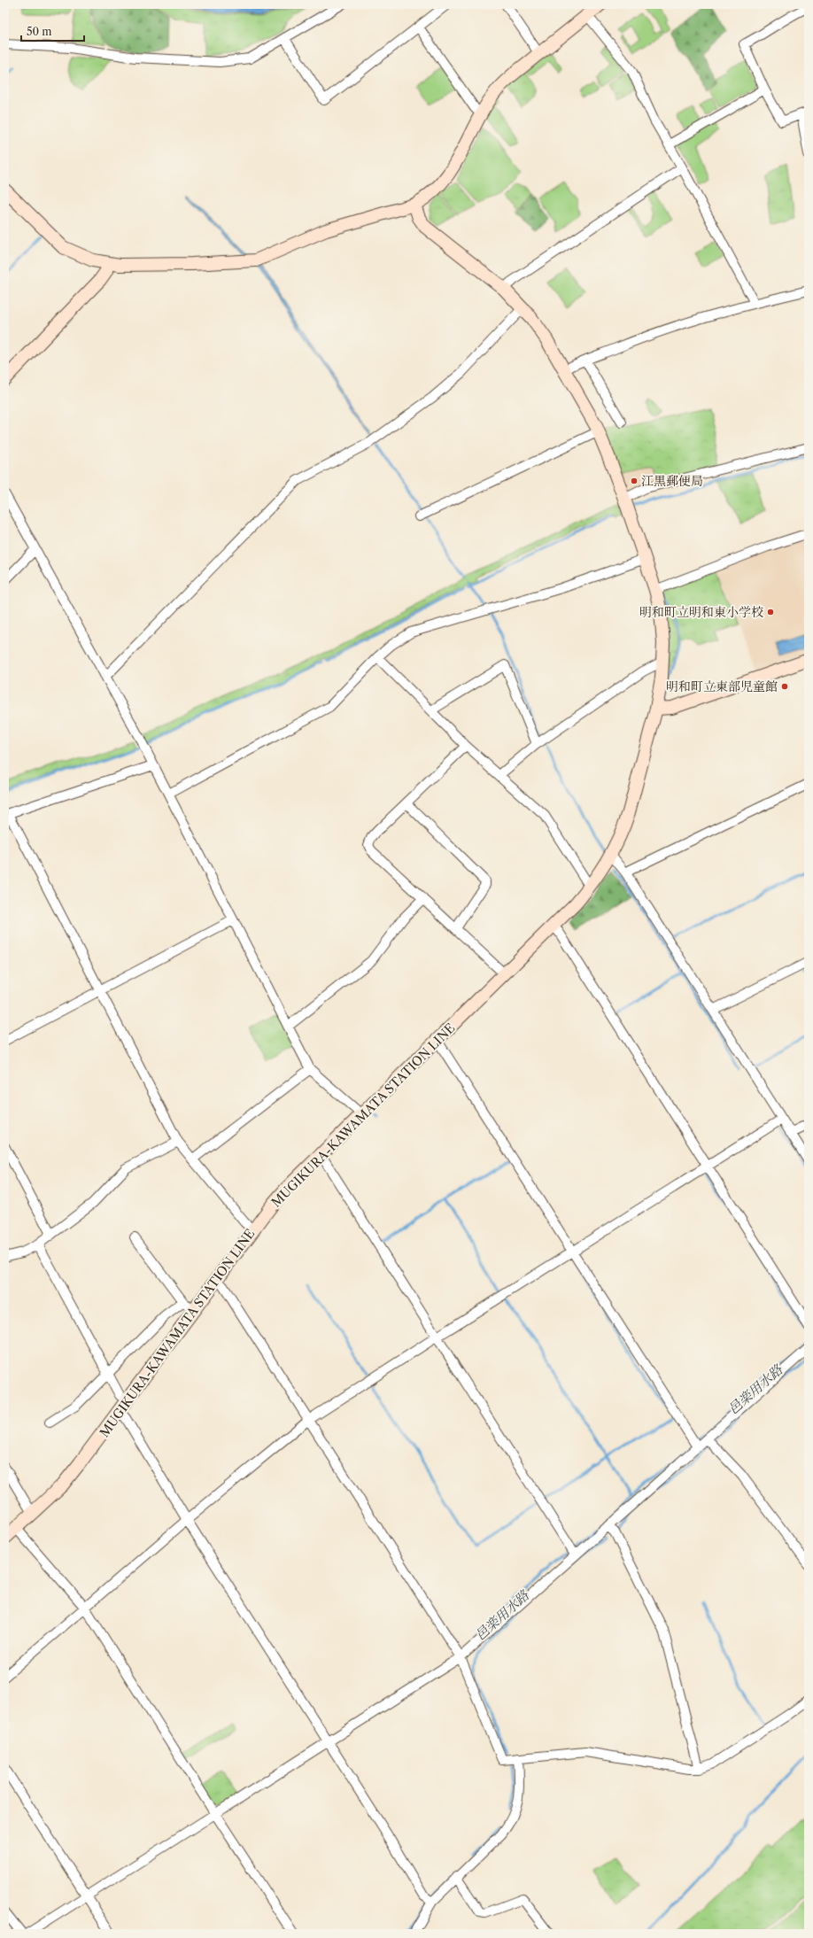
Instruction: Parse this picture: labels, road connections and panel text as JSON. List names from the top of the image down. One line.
{"streets":{"main road":["MUGIKURA-KAWAMATA STATION LINE"]},"water":["邑楽用水路"],"places":["江黒郵便局","明和町立明和東小学校","明和町立東部児童館"],"scale_bar":"50 m"}
